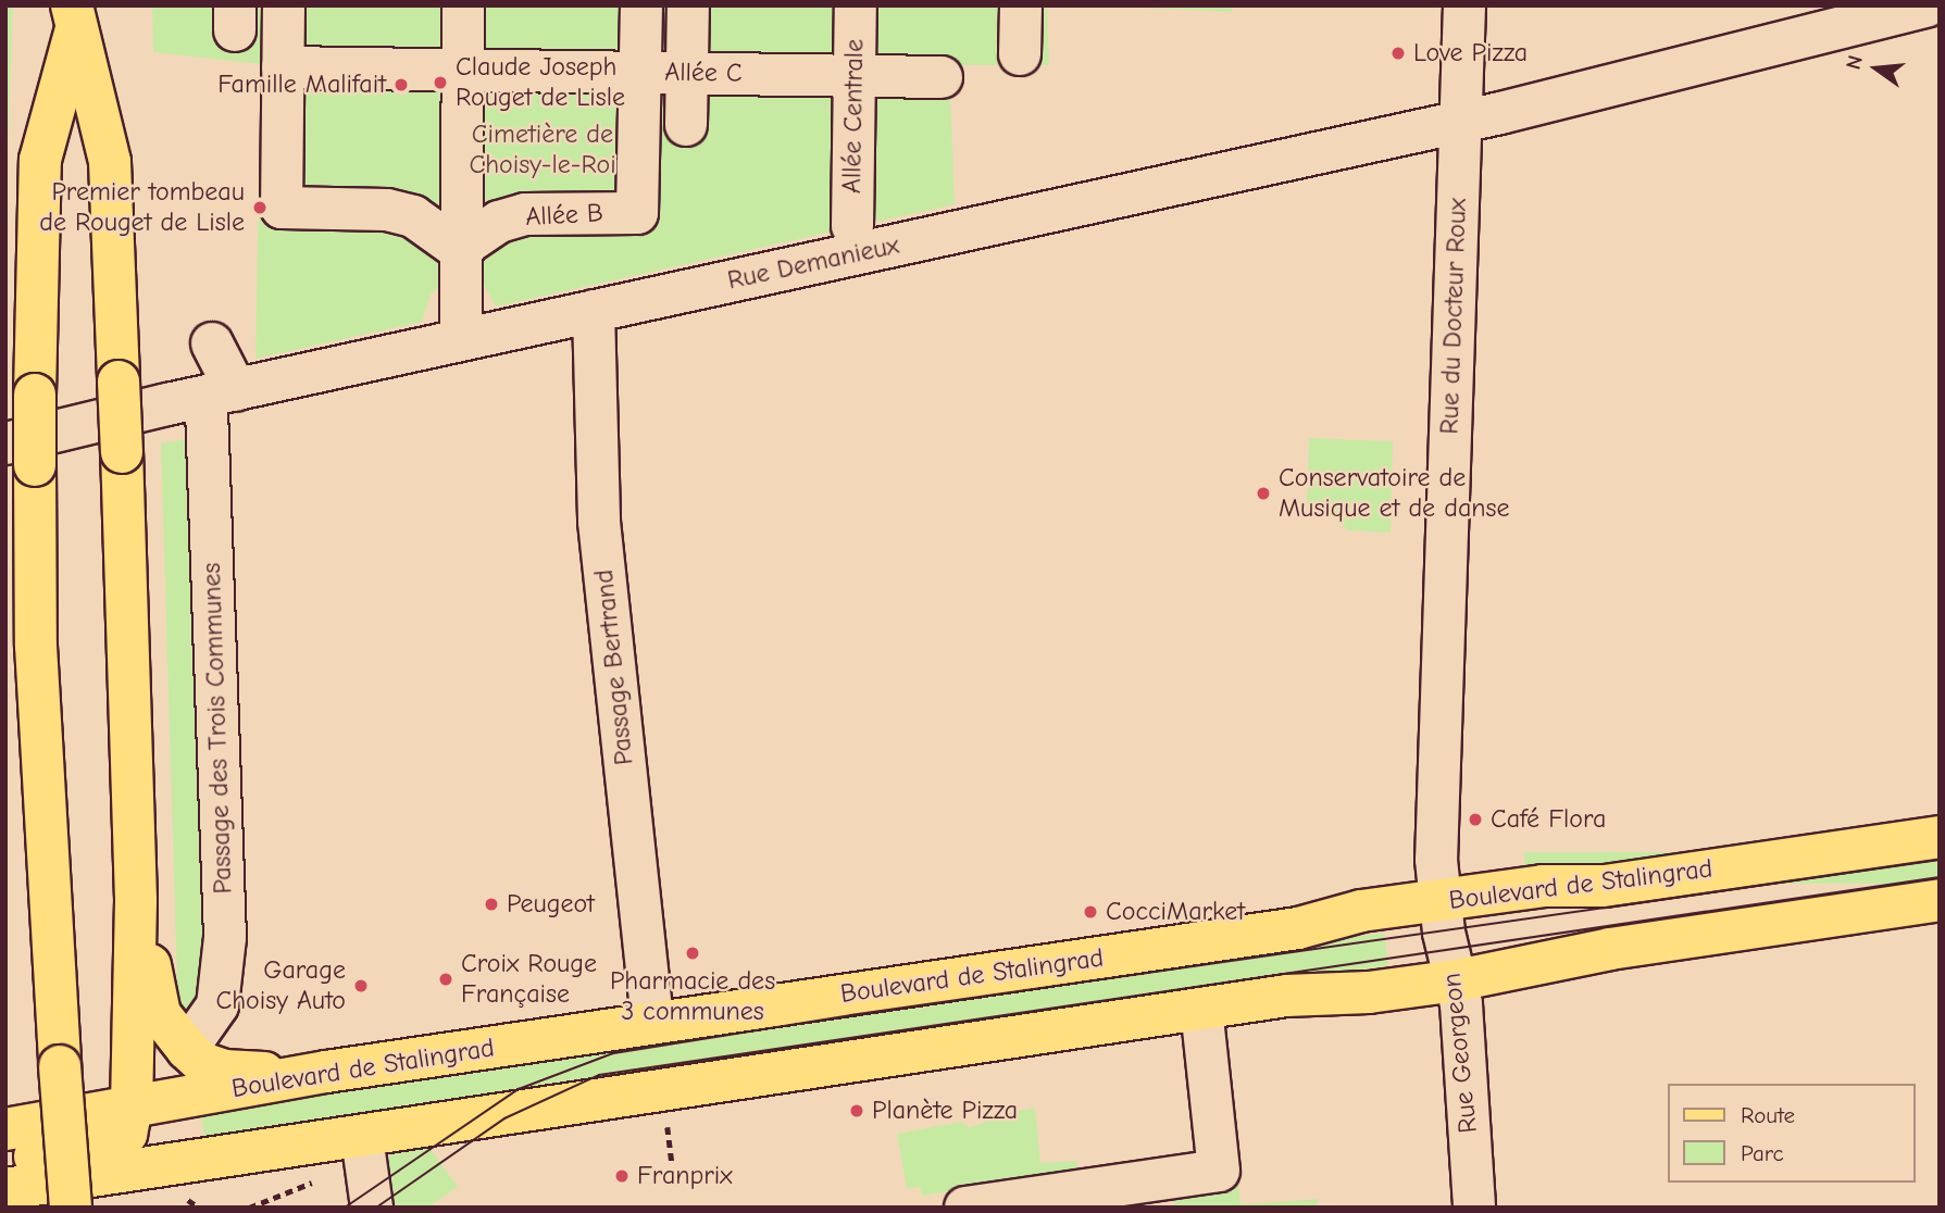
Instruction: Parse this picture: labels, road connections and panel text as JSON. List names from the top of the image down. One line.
{"streets":{"main road":["Boulevard de Stalingrad"],"street":["Allée C","Allée Centrale","Allée B","Rue Demanieux","Rue du Docteur Roux","Passage Bertrand","Passage des Trois Communes","Rue Georgeon"]},"crossings":[["Allée C","Allée Centrale"],["Allée C","Allée B"],["Rue Demanieux","Rue du Docteur Roux"],["Rue Demanieux","Passage Bertrand"],["Rue Demanieux","Passage des Trois Communes"],["Rue du Docteur Roux","Boulevard de Stalingrad"],["Rue du Docteur Roux","Rue Georgeon"],["Passage Bertrand","Boulevard de Stalingrad"],["Boulevard de Stalingrad","Rue Georgeon"]],"parks":["Cimetière de Choisy-le-Roi"],"places":["Love Pizza","Claude Joseph Rouget de Lisle","Famille Malifait","Premier tombeau de Rouget de Lisle","Conservatoire de Musique et de danse","Café Flora","Peugeot","CocciMarket","Pharmacie des 3 communes","Croix Rouge Française","Garage Choisy Auto","Planète Pizza","Franprix"],"legend":["Route","Parc"],"north":"left"}
